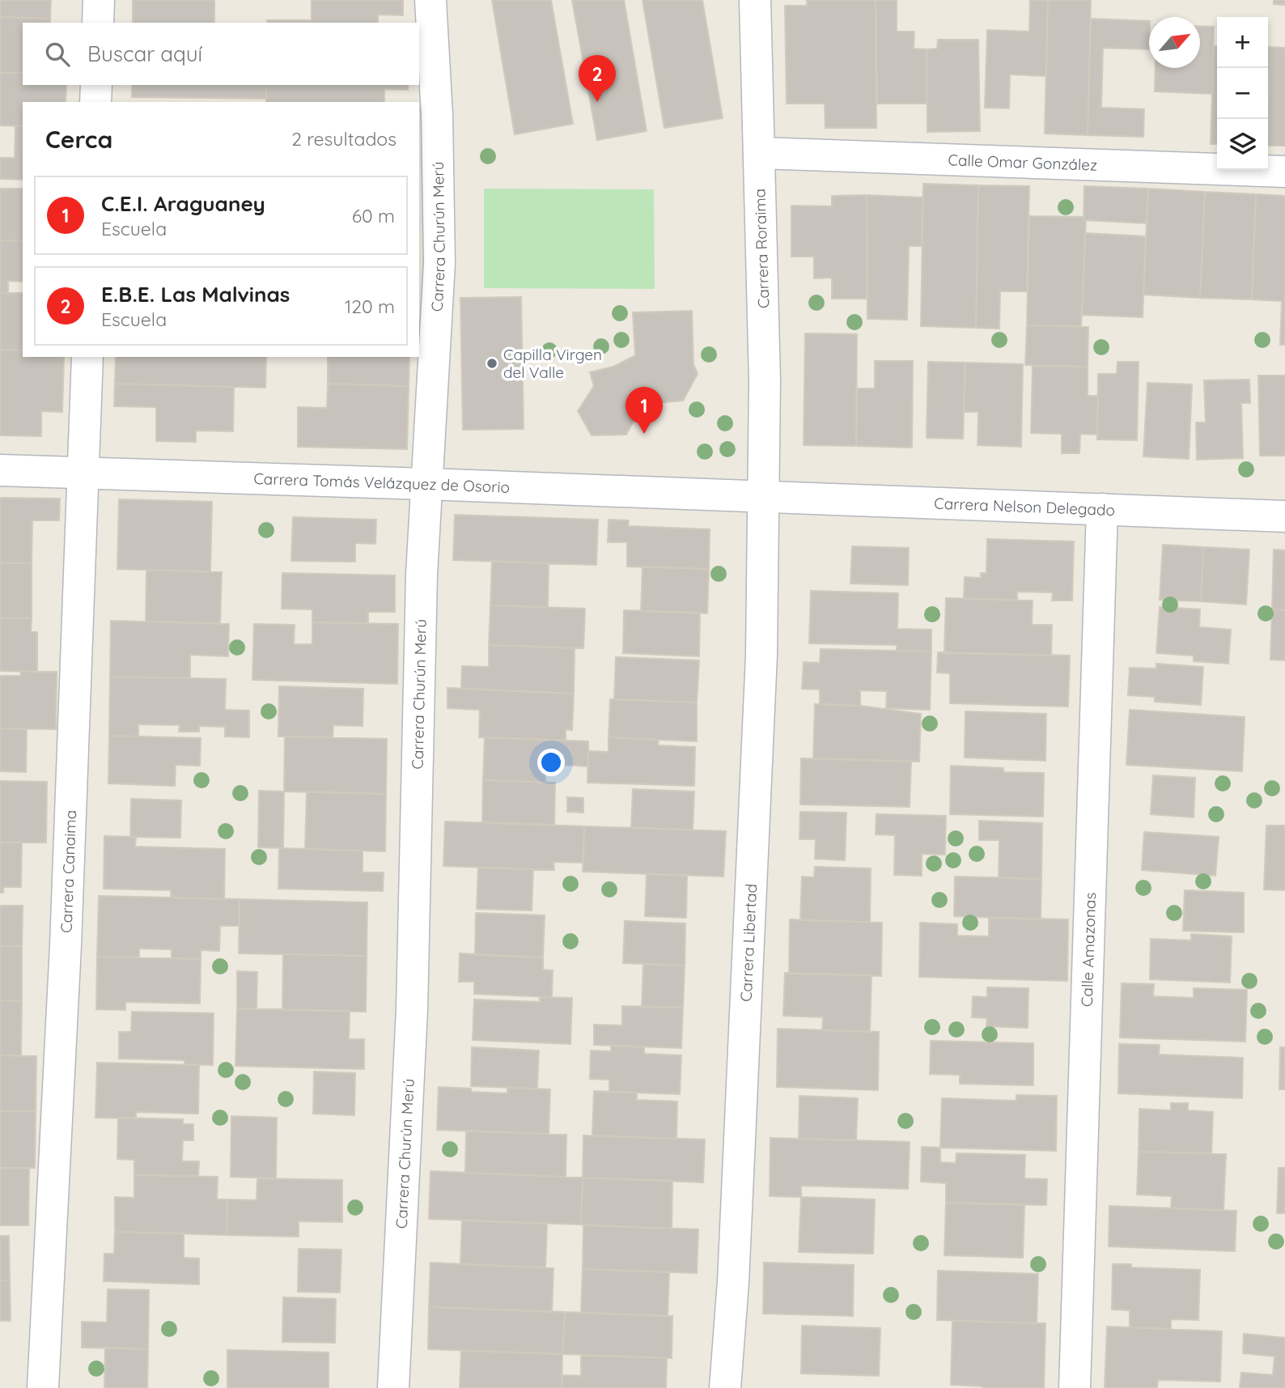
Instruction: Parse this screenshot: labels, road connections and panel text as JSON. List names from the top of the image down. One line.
{"streets":{"street":["Calle Omar González","Carrera Churún Merú","Carrera Roraima","Carrera Tomás Velázquez de Osorio","Carrera Nelson Delegado","Carrera Canaima","Carrera Libertad","Calle Amazonas"]},"crossings":[["Calle Omar González","Carrera Roraima"],["Carrera Churún Merú","Carrera Tomás Velázquez de Osorio"],["Carrera Roraima","Carrera Tomás Velázquez de Osorio"],["Carrera Roraima","Carrera Nelson Delegado"],["Carrera Roraima","Carrera Libertad"],["Carrera Tomás Velázquez de Osorio","Carrera Nelson Delegado"],["Carrera Tomás Velázquez de Osorio","Carrera Canaima"],["Carrera Tomás Velázquez de Osorio","Carrera Libertad"],["Carrera Nelson Delegado","Carrera Libertad"],["Carrera Nelson Delegado","Calle Amazonas"]],"places":["Capilla Virgen del Valle"],"north":"top right","page":{"map_buttons":["+","−"],"search":"Buscar aquí","pins":["2","1"],"heading":["Cerca","2 resultados"],"list":[{"mark":"1","name":"C.E.I. Araguaney","note":"Escuela","value":"60 m"},{"mark":"2","name":"E.B.E. Las Malvinas","note":"Escuela","value":"120 m"}]}}
